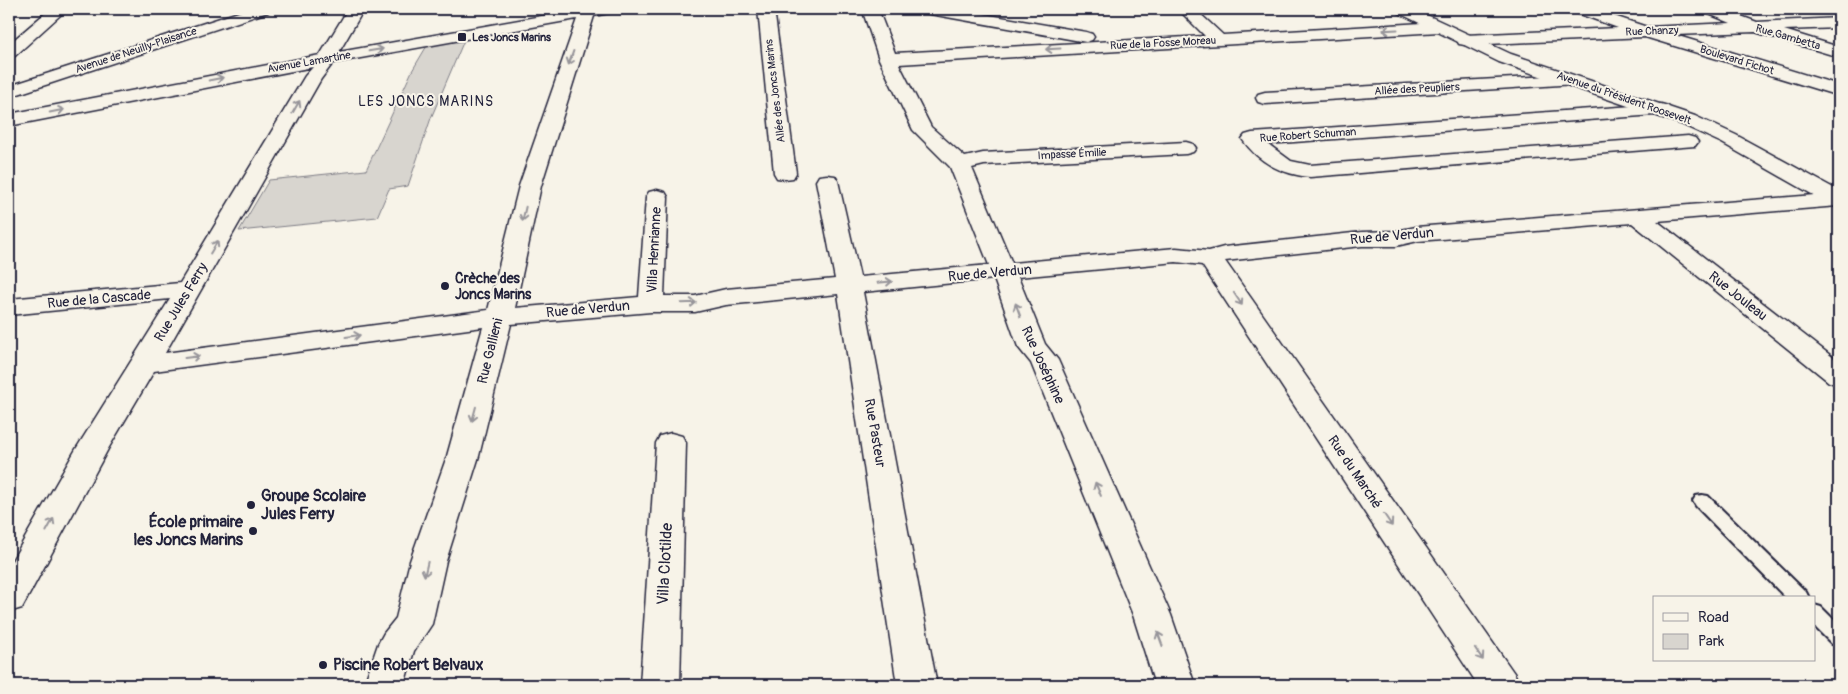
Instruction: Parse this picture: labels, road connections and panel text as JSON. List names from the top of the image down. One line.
{"streets":{"street":["Rue Chanzy","Rue Gambetta","Rue de la Fosse Moreau","Avenue de Neuilly-Plaisance","Boulevard Fichot","Avenue Lamartine","Allée des Peupliers","Allée des Joncs Marins","Avenue du Président Roosevelt","Rue Robert Schuman","Impasse Émilie","Rue de Verdun","Villa Henrianne","Rue Jouleau","Rue de la Cascade","Rue Jules Ferry","Rue Gallieni","Rue Joséphine","Rue Pasteur","Rue du Marché","Villa Clotilde"]},"crossings":[["Rue Chanzy","Rue Gambetta"],["Rue Chanzy","Boulevard Fichot"],["Rue Chanzy","Avenue du Président Roosevelt"],["Rue de la Fosse Moreau","Avenue du Président Roosevelt"],["Rue de la Fosse Moreau","Rue Joséphine"],["Avenue Lamartine","Rue Jules Ferry"],["Avenue Lamartine","Rue Gallieni"],["Allée des Peupliers","Avenue du Président Roosevelt"],["Avenue du Président Roosevelt","Rue Robert Schuman"],["Avenue du Président Roosevelt","Rue de Verdun"],["Impasse Émilie","Rue Joséphine"],["Rue de Verdun","Villa Henrianne"],["Rue de Verdun","Rue Jouleau"],["Rue de Verdun","Rue Jules Ferry"],["Rue de Verdun","Rue Gallieni"],["Rue de Verdun","Rue Joséphine"],["Rue de Verdun","Rue Pasteur"],["Rue de Verdun","Rue du Marché"],["Rue de la Cascade","Rue Jules Ferry"]],"one_way":["Avenue Lamartine","Rue de Verdun","Rue Jules Ferry","Rue Gallieni","Rue Joséphine","Rue du Marché"],"districts":["LES JONCS MARINS"],"places":{"transit":["Les Joncs Marins"],"other":["Crèche des Joncs Marins","Groupe Scolaire Jules Ferry","École primaire les Joncs Marins","Piscine Robert Belvaux"]},"legend":["Road","Park"]}
